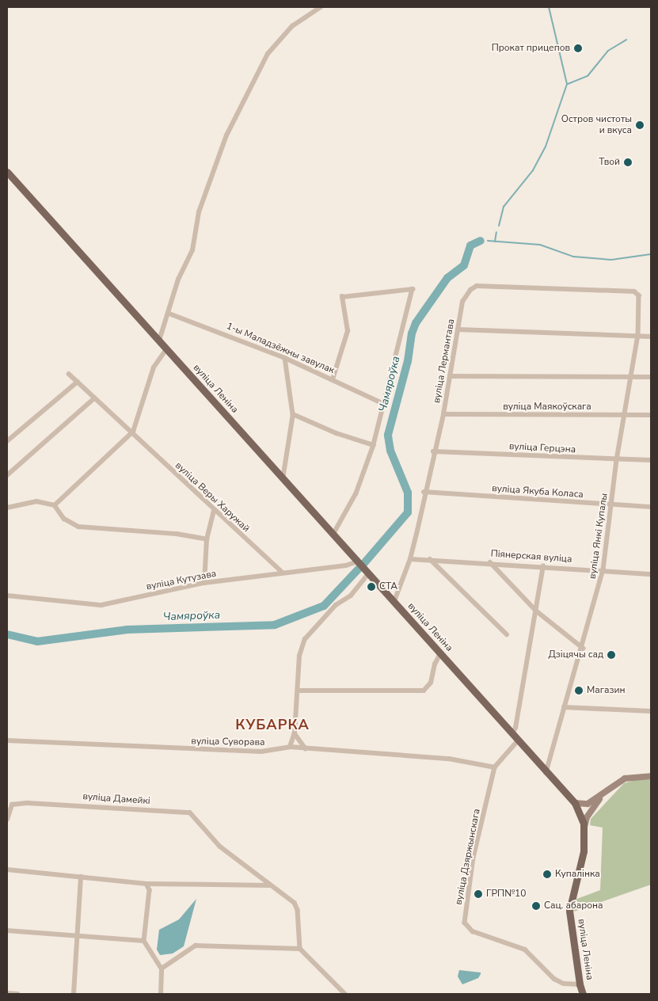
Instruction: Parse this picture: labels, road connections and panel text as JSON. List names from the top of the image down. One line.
{"streets":{"main road":["вуліца Леніна"],"street":["1-ы Маладзёжны завулак","вуліца Лермантава","вуліца Маякоўскага","вуліца Герцэна","вуліца Якуба Коласа","вуліца Веры Харужай","вуліца Янкі Купалы","Піянерская вуліца","вуліца Кутузава","вуліца Суворава","вуліца Дамейкі","вуліца Дзяржынскага"]},"crossings":[["вуліца Лермантава","вуліца Леніна"],["вуліца Лермантава","вуліца Маякоўскага"],["вуліца Лермантава","вуліца Герцэна"],["вуліца Лермантава","вуліца Якуба Коласа"],["вуліца Лермантава","вуліца Янкі Купалы"],["вуліца Лермантава","Піянерская вуліца"],["вуліца Леніна","вуліца Янкі Купалы"],["вуліца Леніна","вуліца Кутузава"],["вуліца Леніна","вуліца Дзяржынскага"],["вуліца Маякоўскага","вуліца Янкі Купалы"],["вуліца Герцэна","вуліца Янкі Купалы"],["вуліца Якуба Коласа","вуліца Янкі Купалы"],["вуліца Веры Харужай","вуліца Кутузава"],["вуліца Янкі Купалы","Піянерская вуліца"],["вуліца Суворава","вуліца Дзяржынскага"]],"districts":["КУБАРКА"],"water":["Чамяроўка"],"places":["Прокат прицепов","Остров чистоты и вкуса","Твой","СТА","Дзіцячы сад","Магазин","Купалінка","ГРП№10","Сац. абарона"]}
